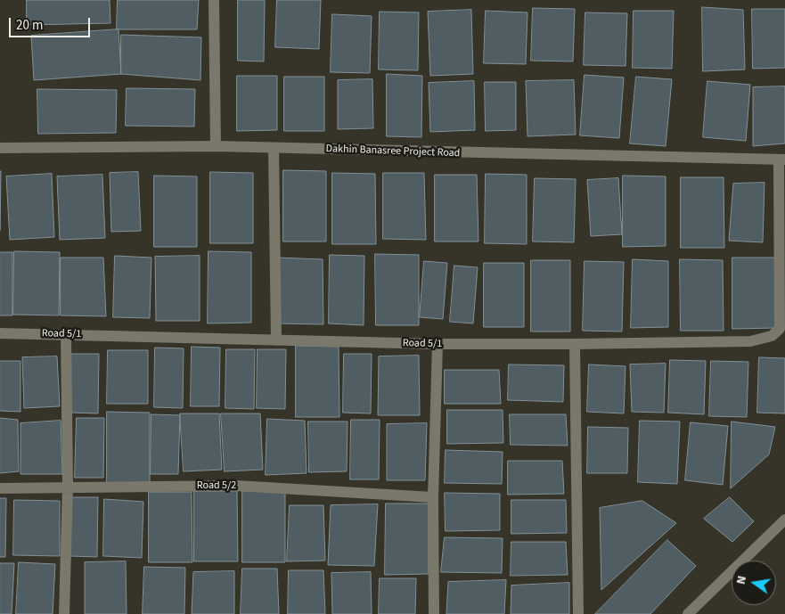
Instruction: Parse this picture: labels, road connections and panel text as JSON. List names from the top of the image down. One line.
{"streets":{"street":["Dakhin Banasree Project Road","Road 5/1","Road 5/2"]},"crossings":[["Dakhin Banasree Project Road","Road 5/1"]],"scale_bar":"20 m","north":"left"}
